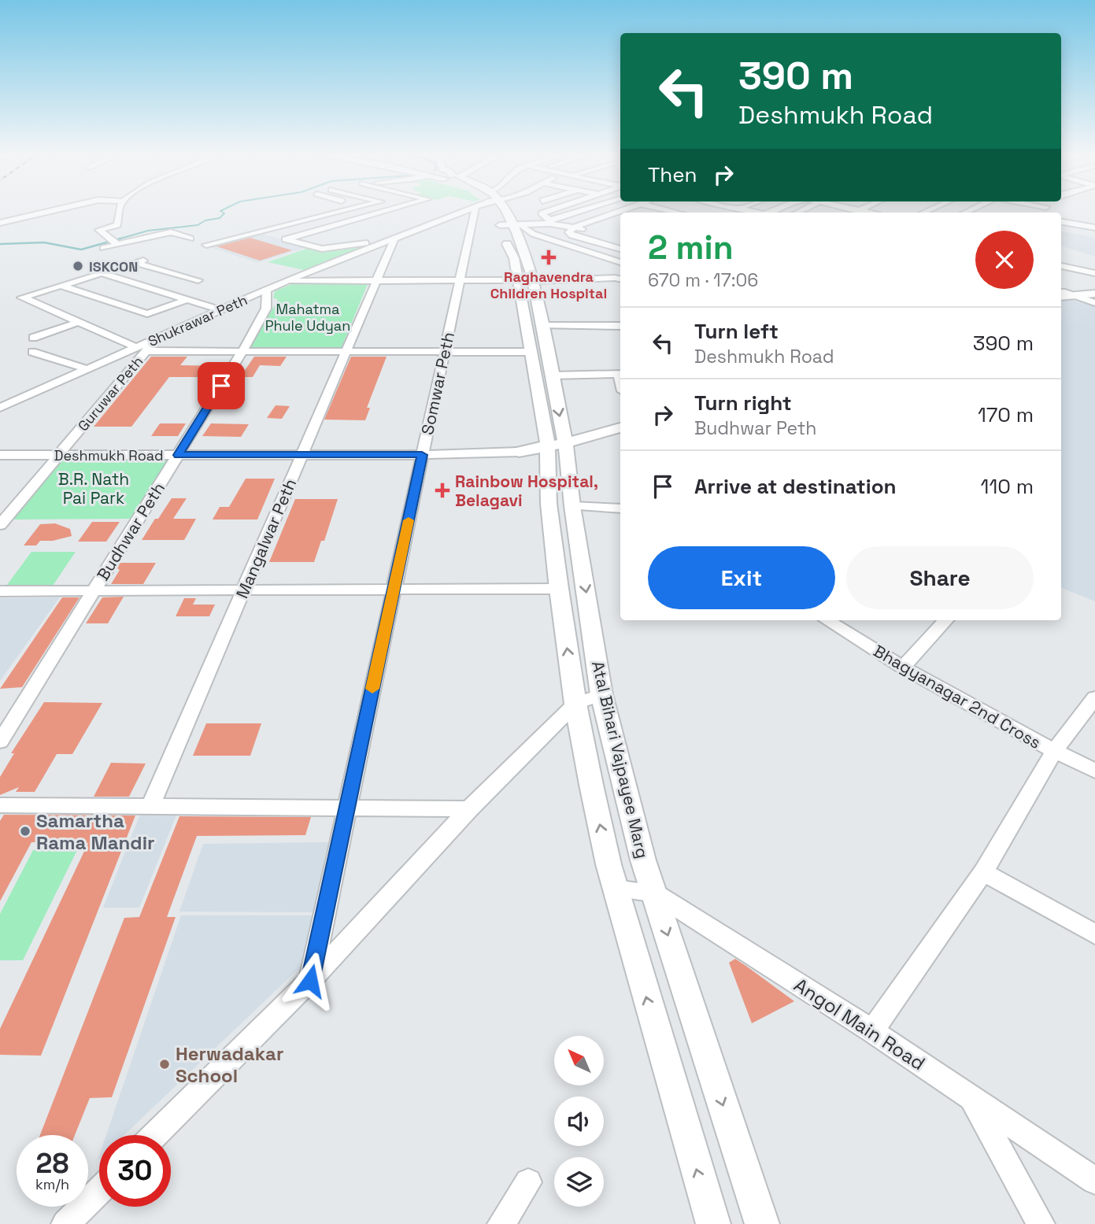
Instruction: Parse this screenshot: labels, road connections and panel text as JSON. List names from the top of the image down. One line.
{"streets":{"main road":["Deshmukh Road","Atal Bihari Vajpayee Marg"],"street":["Shukrawar Peth","Somwar Peth","Guruwar Peth","Budhwar Peth","Mangalwar Peth","Bhagyanagar 2nd Cross","Angol Main Road"]},"crossings":[["Shukrawar Peth","Guruwar Peth"],["Shukrawar Peth","Budhwar Peth"],["Shukrawar Peth","Mangalwar Peth"],["Somwar Peth","Deshmukh Road"],["Guruwar Peth","Deshmukh Road"],["Deshmukh Road","Budhwar Peth"],["Deshmukh Road","Mangalwar Peth"],["Deshmukh Road","Atal Bihari Vajpayee Marg"],["Atal Bihari Vajpayee Marg","Angol Main Road"]],"parks":["Mahatma Phule Udyan","B.R. Nath Pai Park"],"places":{"health":["Raghavendra Children Hospital","Rainbow Hospital, Belagavi"],"other":["ISKCON","Samartha Rama Mandir","Herwadakar School"]},"north":"top left","page":{"turn":["390 m","Deshmukh Road"],"then":"Then","heading":["2 min","670 m · 17:06"],"list":[{"name":"Turn left","note":"Deshmukh Road","value":"390 m"},{"name":"Turn right","note":"Budhwar Peth","value":"170 m"},{"name":"Arrive at destination","value":"110 m"}],"buttons":["Exit","Share"],"speed":"28 km/h","limit":"30"}}
